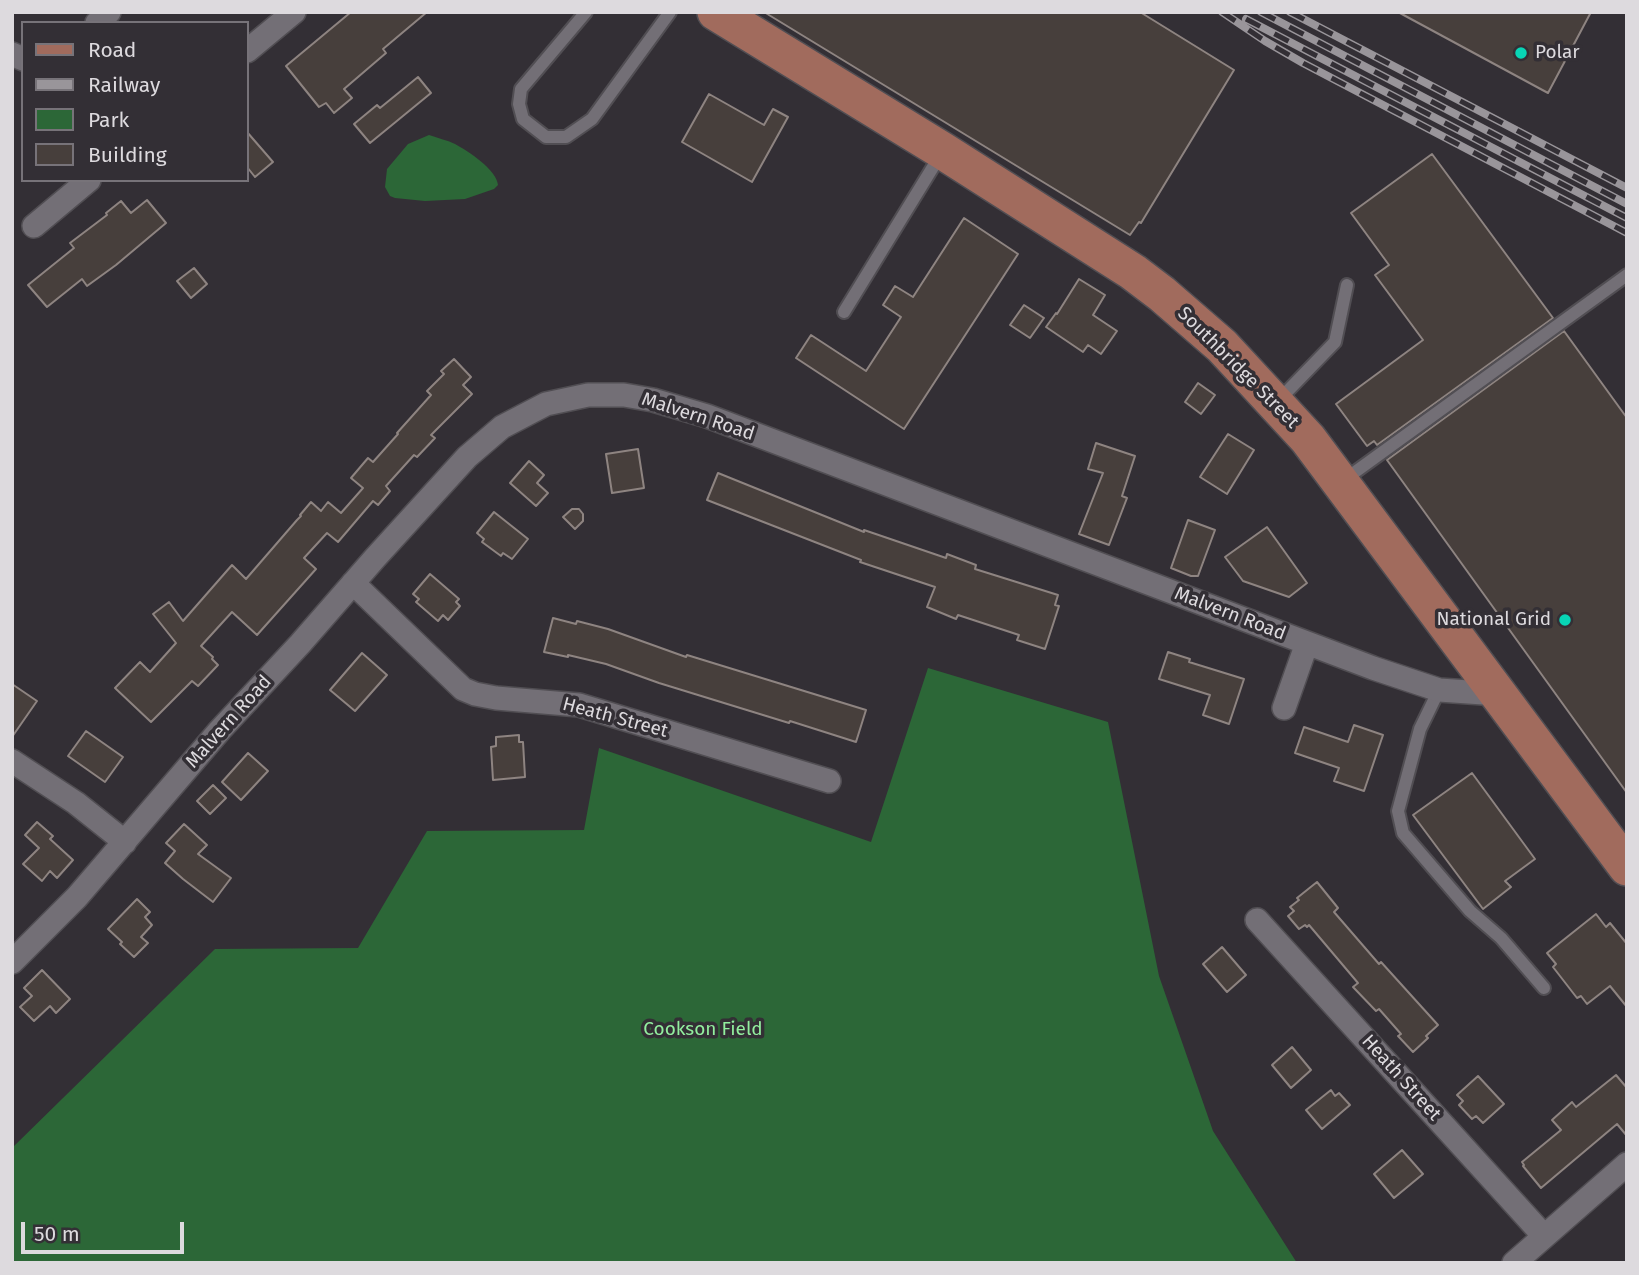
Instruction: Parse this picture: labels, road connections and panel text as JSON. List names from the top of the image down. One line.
{"streets":{"main road":["Southbridge Street"],"street":["Malvern Road","Heath Street"]},"crossings":[["Southbridge Street","Malvern Road"],["Malvern Road","Heath Street"]],"parks":["Cookson Field"],"places":["Polar","National Grid"],"legend":["Road","Railway","Park","Building"],"scale_bar":"50 m"}
